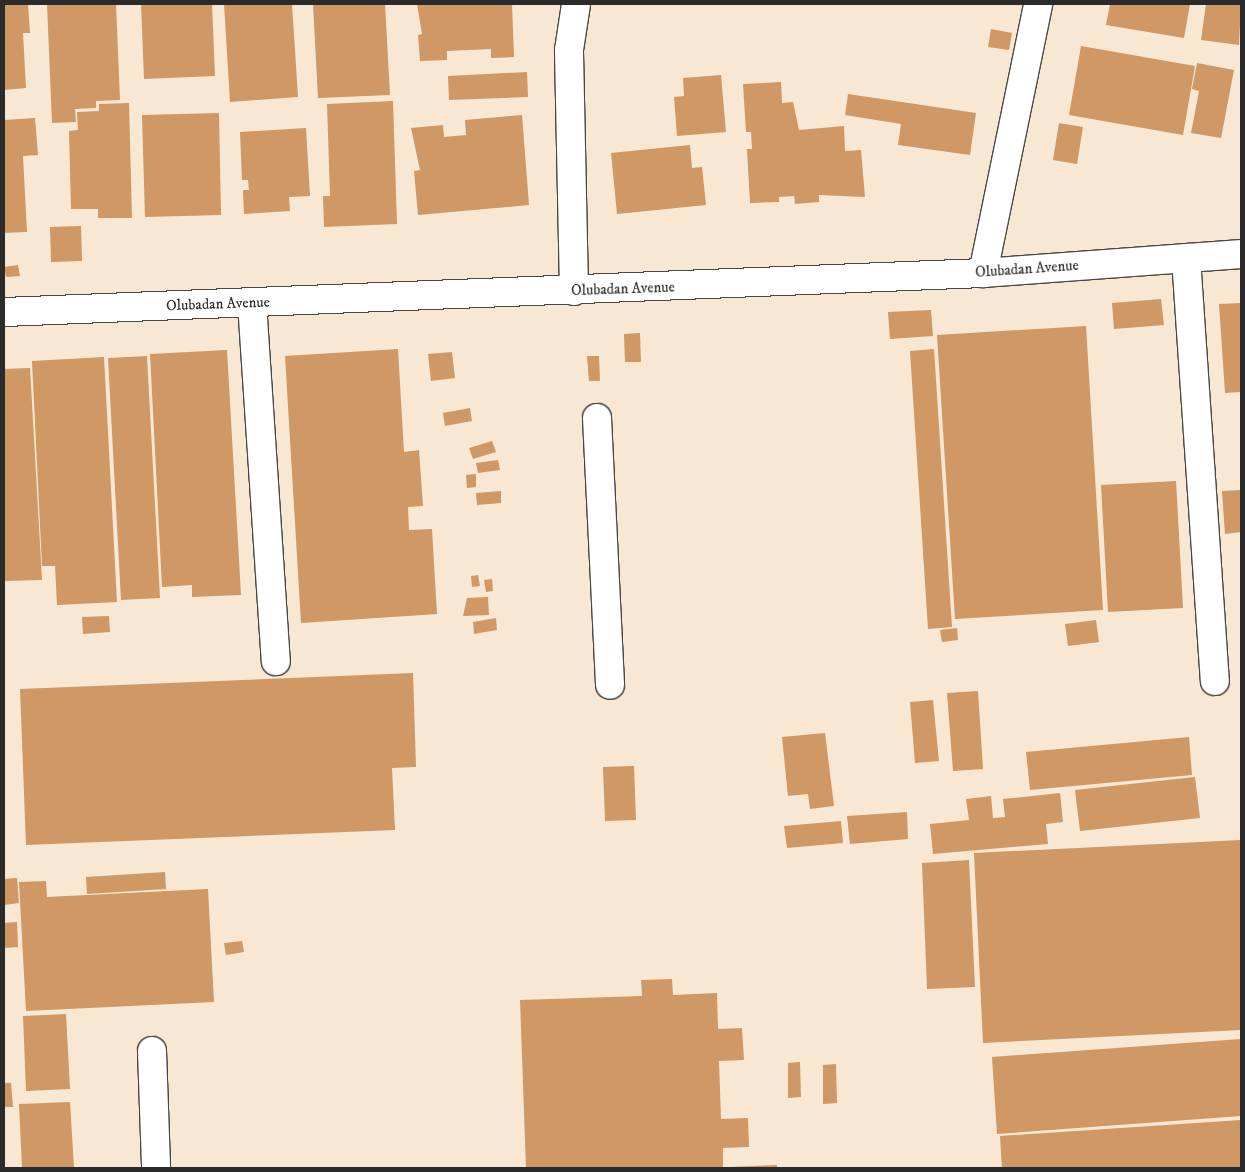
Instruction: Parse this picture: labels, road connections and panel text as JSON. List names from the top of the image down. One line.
{"streets":{"street":["Olubadan Avenue"]}}
